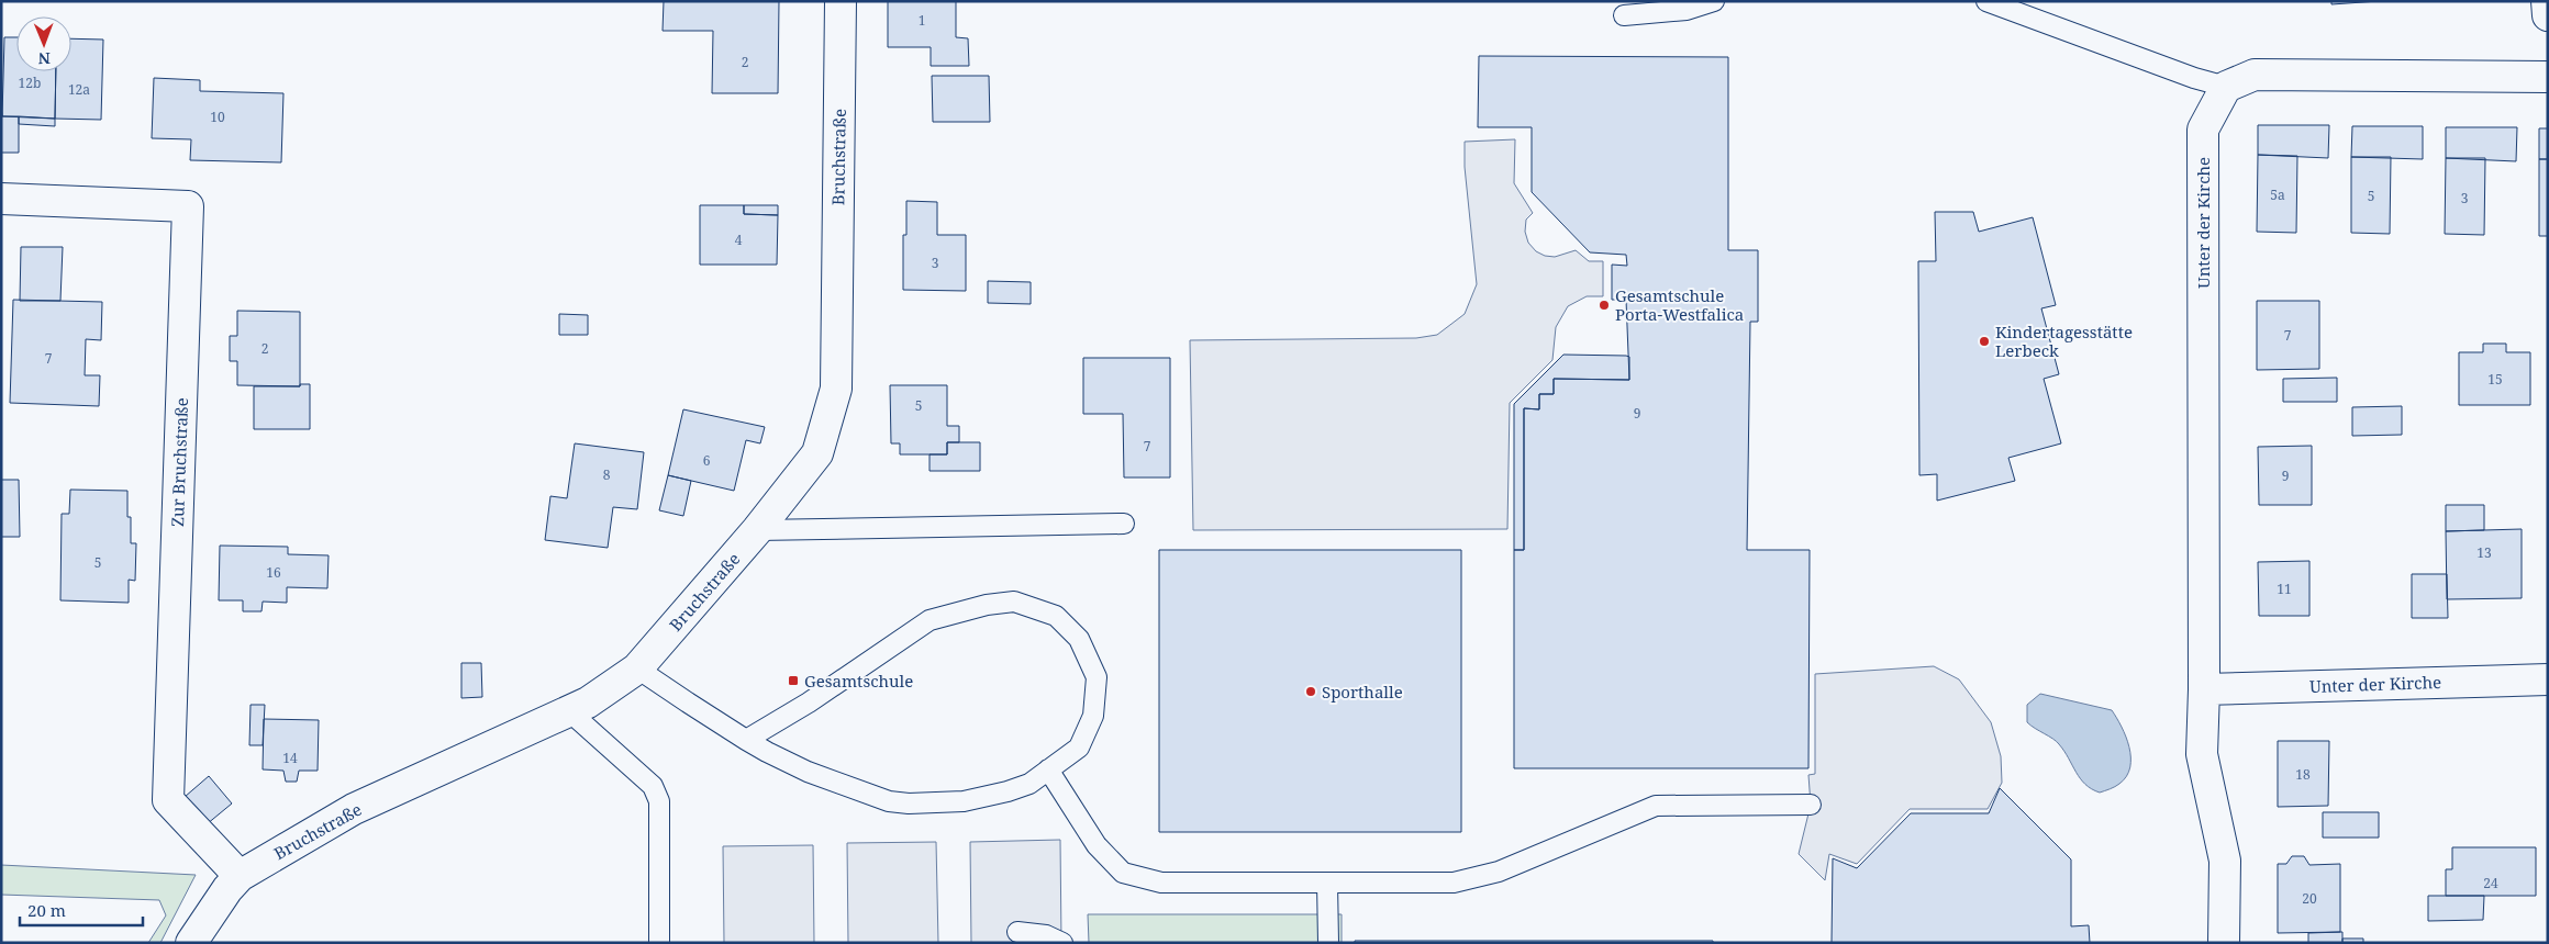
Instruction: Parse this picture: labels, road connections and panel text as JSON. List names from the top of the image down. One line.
{"streets":{"street":["Bruchstraße","Unter der Kirche","Zur Bruchstraße"]},"crossings":[["Bruchstraße","Zur Bruchstraße"]],"places":{"other":["Gesamtschule Porta-Westfalica","Kindertagesstätte Lerbeck","Sporthalle"],"transit":["Gesamtschule"]},"house_numbers":["1","2","12b","12a","10","5a","5","3","4","3","7","2","7","15","5","9","7","6","8","9","13","5","16","11","14","18","24","20"],"scale_bar":"20 m","north":"bottom"}
